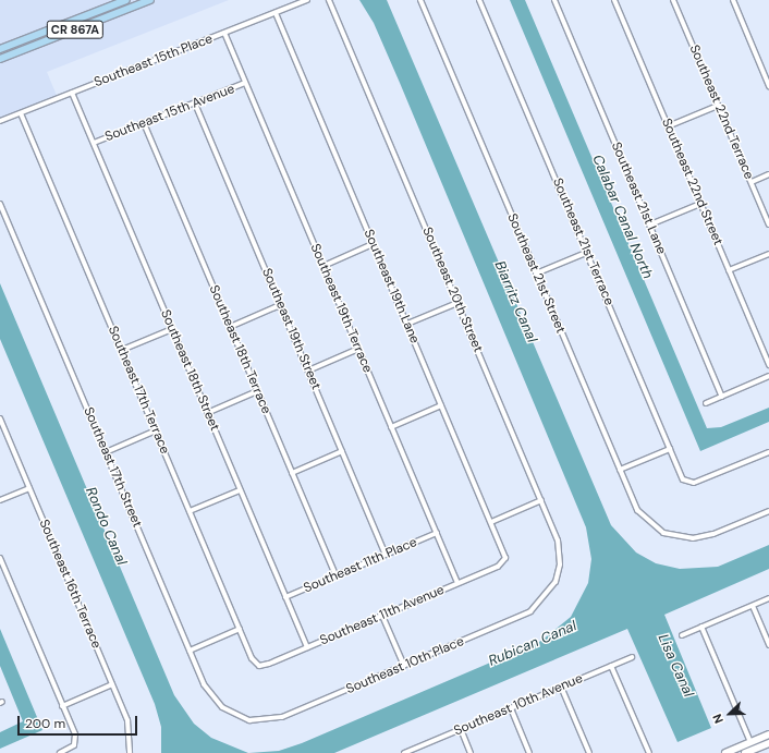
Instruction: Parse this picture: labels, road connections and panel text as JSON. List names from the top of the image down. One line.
{"streets":{"main road":["CR 867A"],"street":["Southeast 15th Place","Southeast 22nd Terrace","Southeast 15th Avenue","Southeast 22nd Street","Southeast 21st Lane","Southeast 21st Terrace","Southeast 21st Street","Southeast 19th Lane","Southeast 20th Street","Southeast 19th Terrace","Southeast 19th Street","Southeast 18th Terrace","Southeast 18th Street","Southeast 17th Terrace","Southeast 17th Street","Southeast 11th Place","Southeast 16th Terrace","Southeast 11th Avenue","Southeast 10th Place","Southeast 10th Avenue"]},"crossings":[["Southeast 15th Place","Southeast 19th Lane"],["Southeast 15th Place","Southeast 19th Terrace"],["Southeast 15th Place","Southeast 18th Street"],["Southeast 15th Place","Southeast 17th Terrace"],["Southeast 15th Avenue","Southeast 19th Terrace"],["Southeast 15th Avenue","Southeast 19th Street"],["Southeast 15th Avenue","Southeast 18th Terrace"],["Southeast 15th Avenue","Southeast 18th Street"],["Southeast 19th Lane","Southeast 11th Avenue"],["Southeast 20th Street","Southeast 10th Place"],["Southeast 19th Terrace","Southeast 11th Place"],["Southeast 19th Terrace","Southeast 11th Avenue"],["Southeast 19th Street","Southeast 11th Place"],["Southeast 18th Terrace","Southeast 11th Place"],["Southeast 18th Street","Southeast 11th Place"],["Southeast 18th Street","Southeast 11th Avenue"],["Southeast 17th Terrace","Southeast 11th Avenue"],["Southeast 17th Street","Southeast 10th Place"]],"water":["Calabar Canal North","Biarritz Canal","Rondo Canal","Rubican Canal","Lisa Canal"],"scale_bar":"200 m","north":"bottom left"}
